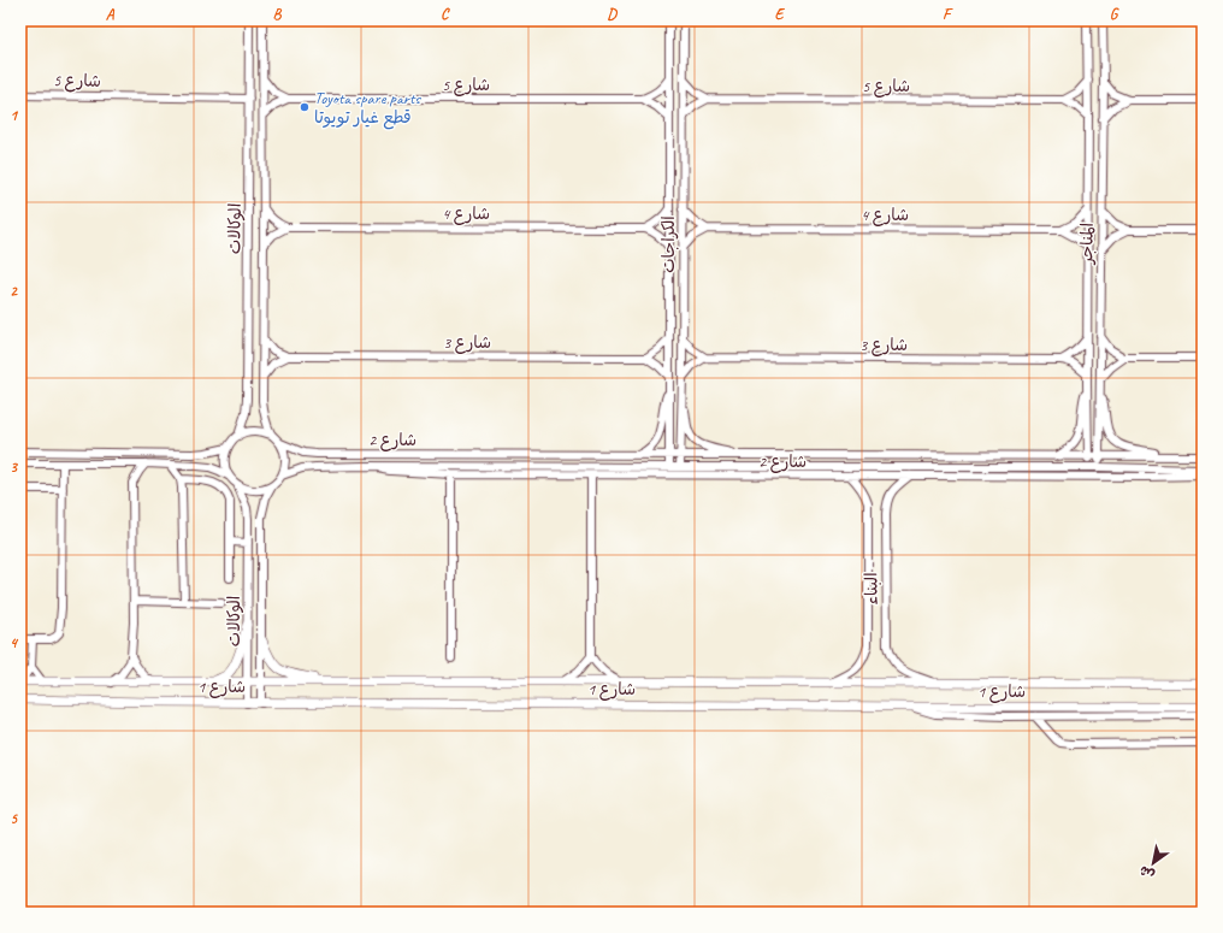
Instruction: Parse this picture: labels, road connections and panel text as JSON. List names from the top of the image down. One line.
{"streets":{"street":["شارع 5","شارع 4","الوكالات","المناجر","الكراجات","شارع 3","شارع 2","البناء","شارع 1"]},"crossings":[["شارع 5","الوكالات"],["الوكالات","شارع 2"],["الوكالات","شارع 1"],["المناجر","شارع 3"],["المناجر","شارع 2"],["الكراجات","شارع 2"],["شارع 2","البناء"],["البناء","شارع 1"]],"places":["Toyota spare parts قطع غيار تويوتا"],"north":"bottom left","grid":{"columns":["A","B","C","D","E","F","G"],"rows":["1","2","3","4","5"]}}
